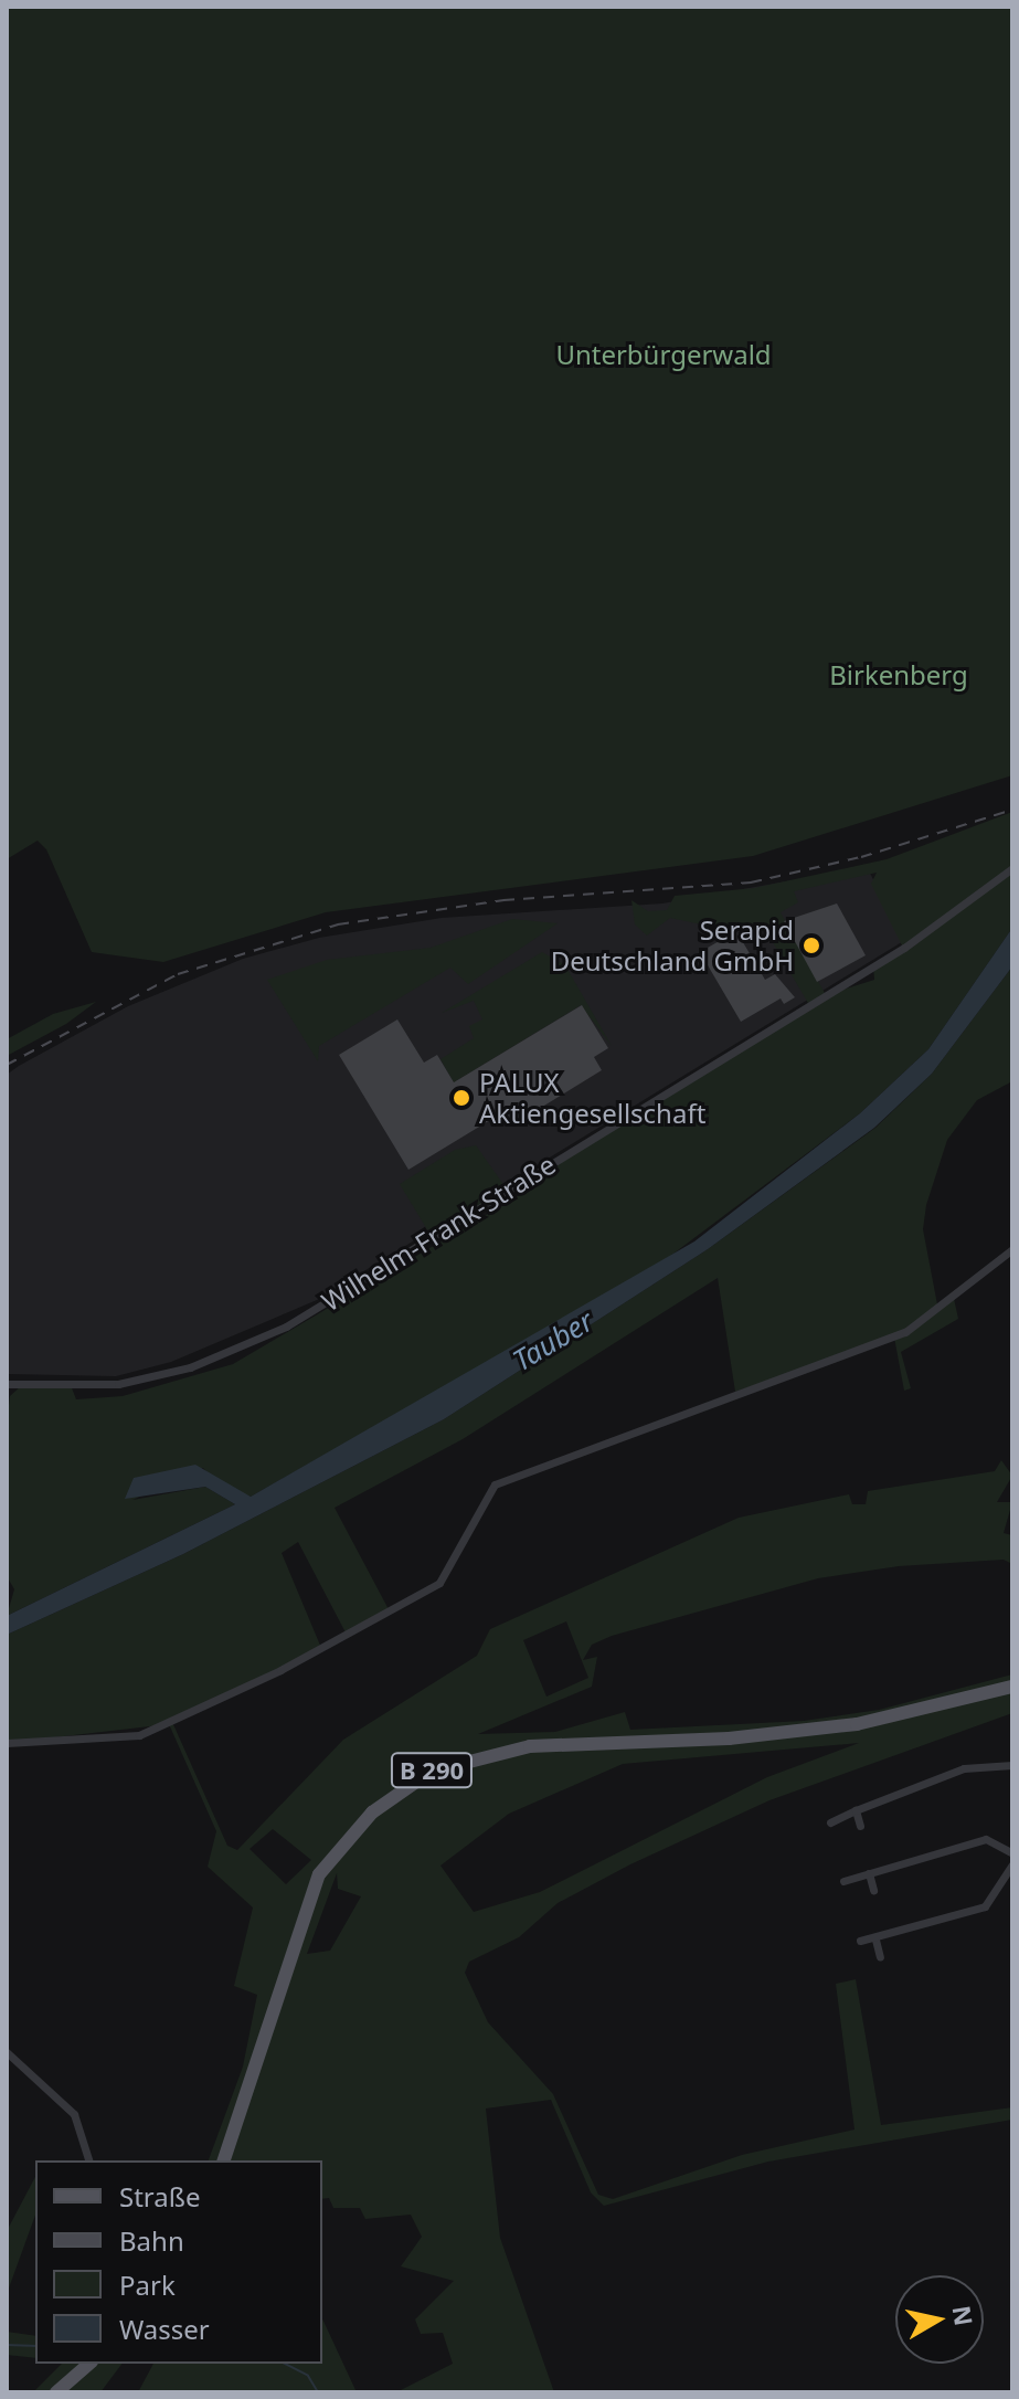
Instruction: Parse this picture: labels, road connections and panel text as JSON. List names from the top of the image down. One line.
{"streets":{"main road":["B 290"],"street":["Wilhelm-Frank-Straße"]},"water":["Tauber"],"parks":["Unterbürgerwald","Birkenberg"],"places":["Serapid Deutschland GmbH","PALUX Aktiengesellschaft"],"legend":["Straße","Bahn","Park","Wasser"],"north":"right"}
